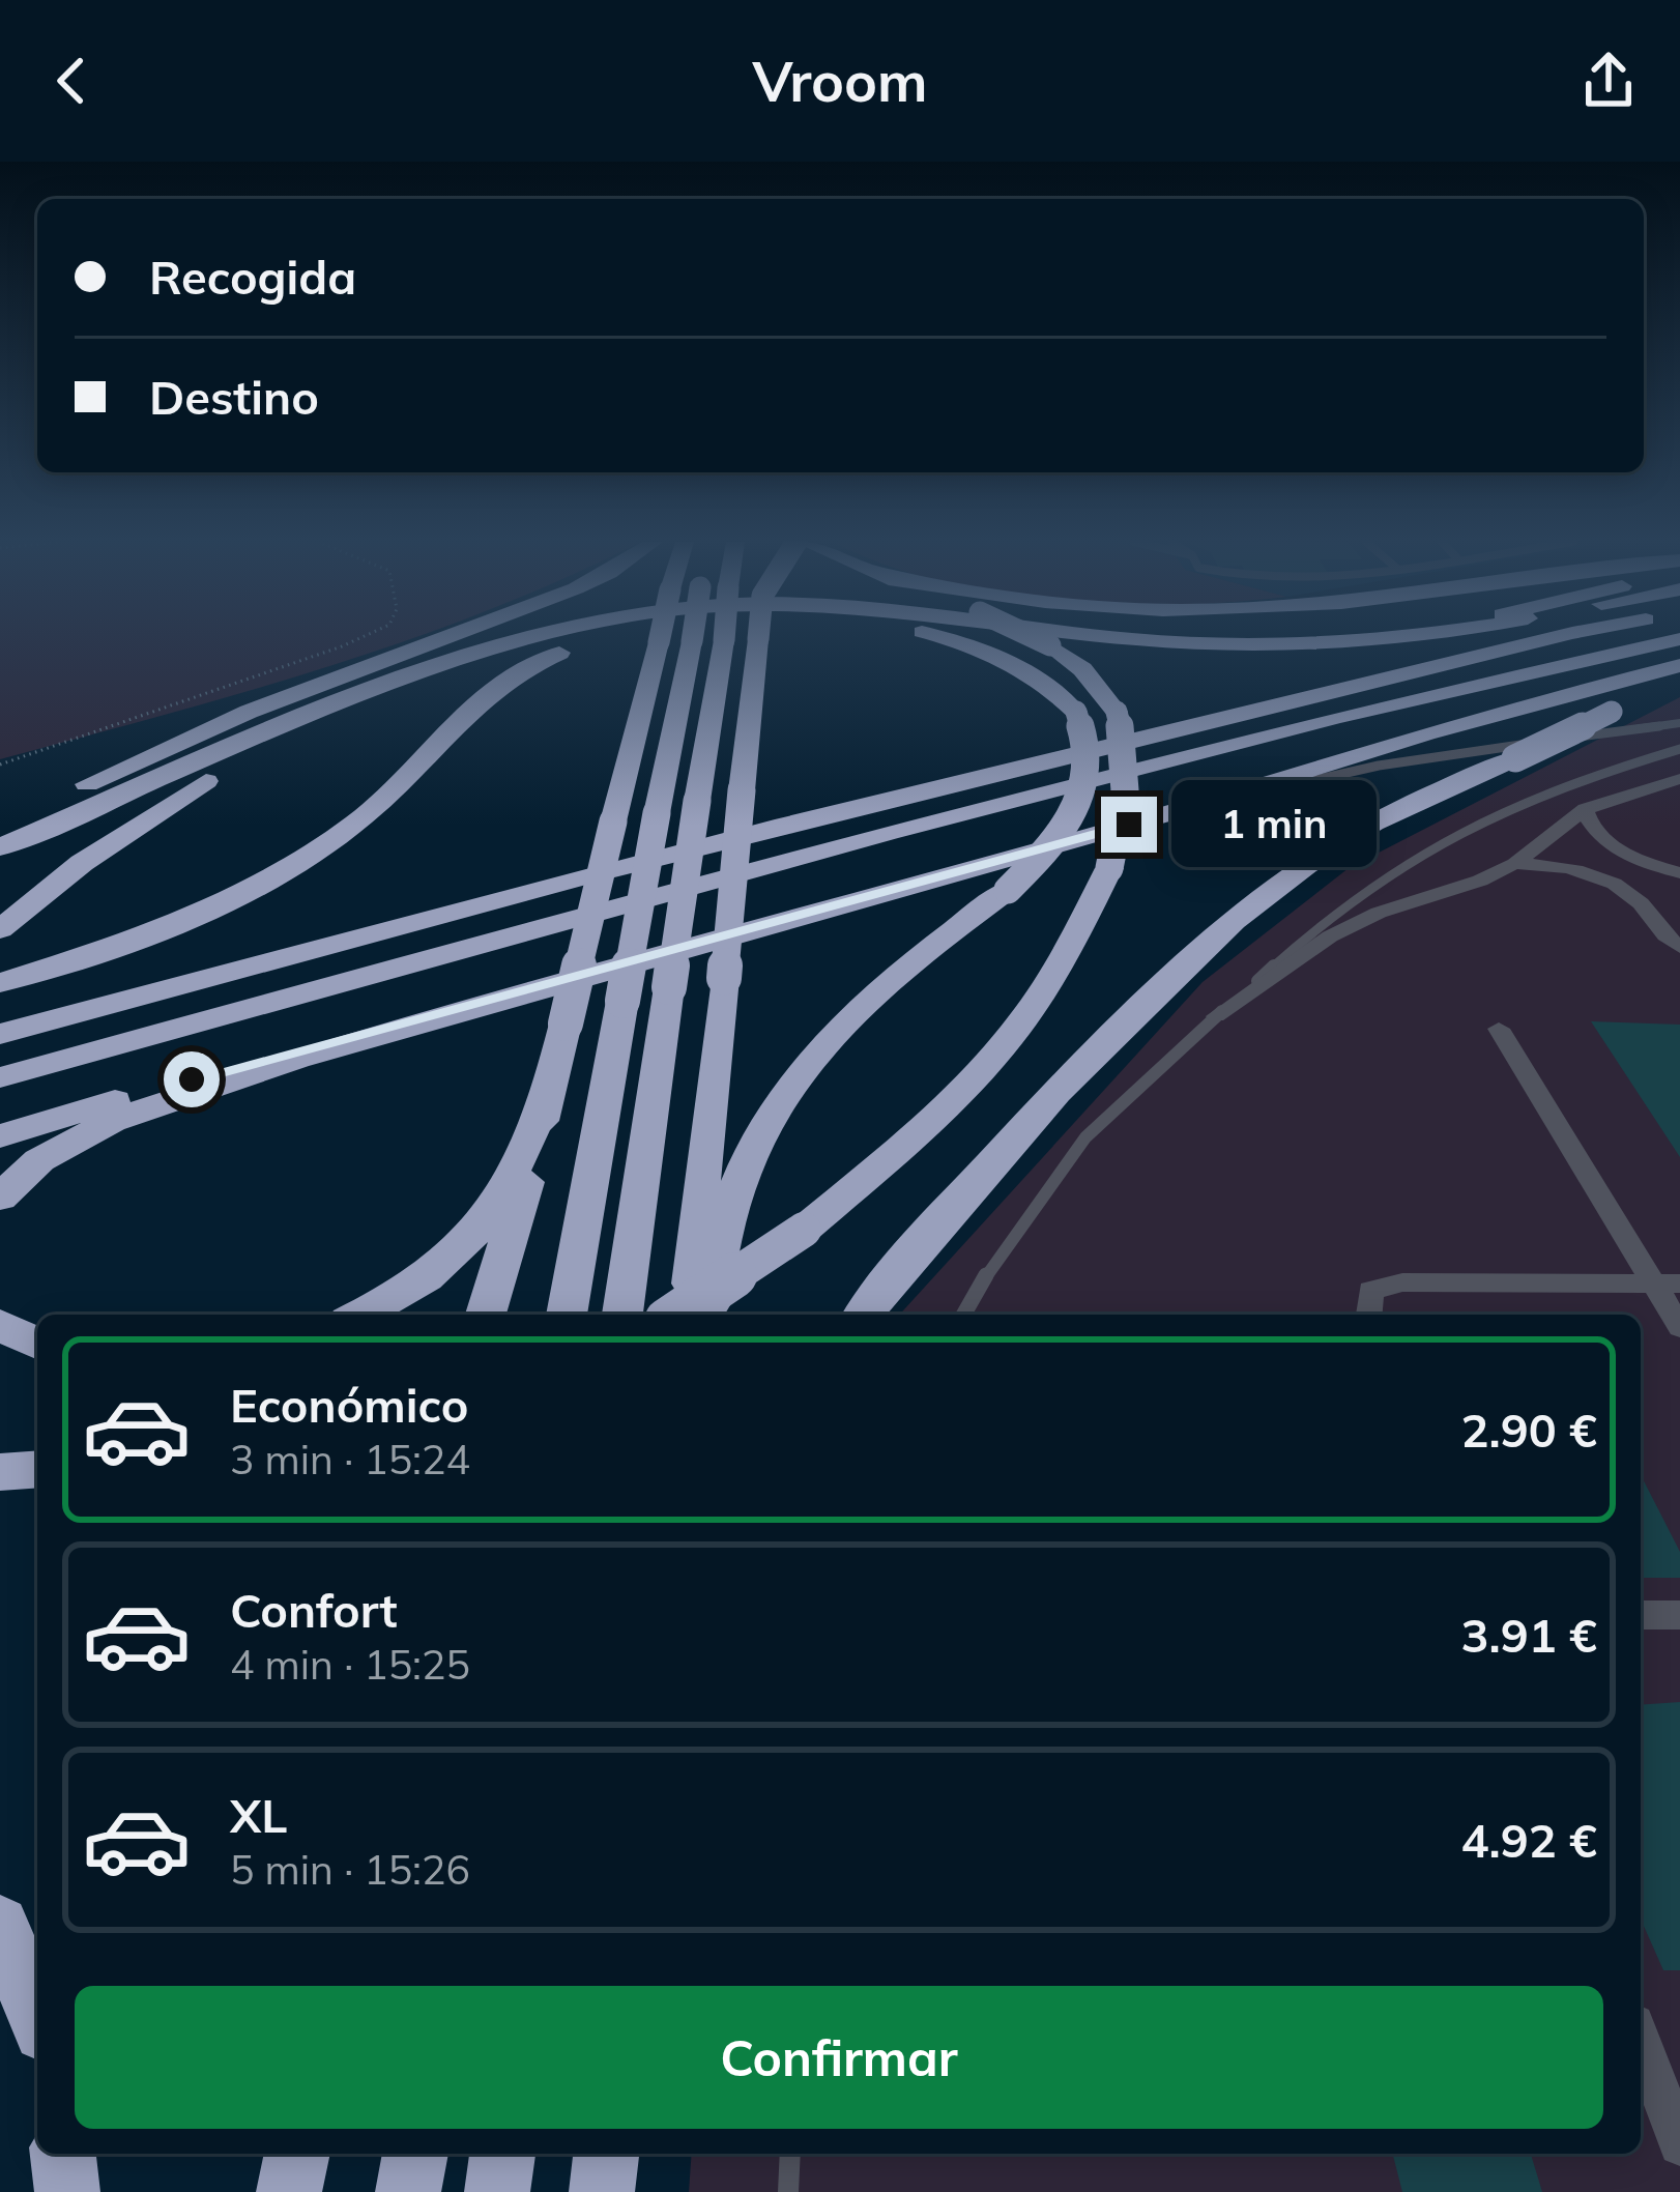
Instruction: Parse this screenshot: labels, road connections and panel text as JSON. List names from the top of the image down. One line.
{"page":{"header":"Vroom","banner":["Recogida","Destino"],"bubble":"1 min","list":[{"name":"Económico","note":"3 min · 15:24","value":"2.90 €"},{"name":"Confort","note":"4 min · 15:25","value":"3.91 €"},{"name":"XL","note":"5 min · 15:26","value":"4.92 €"}],"buttons":"Confirmar"}}
